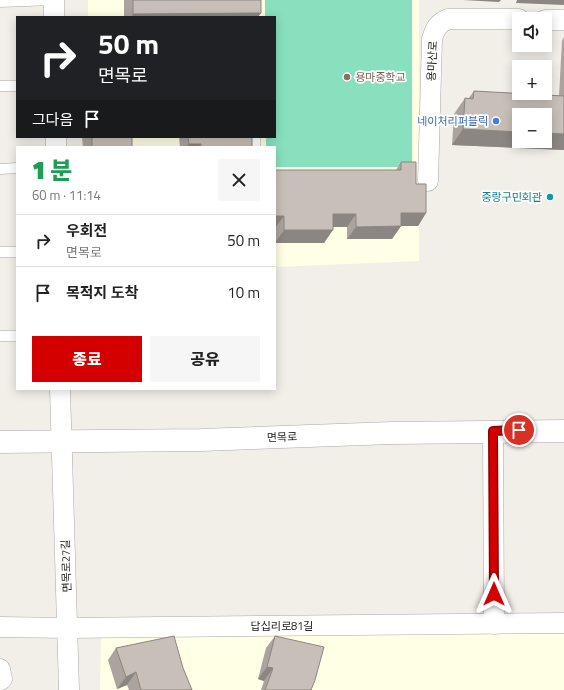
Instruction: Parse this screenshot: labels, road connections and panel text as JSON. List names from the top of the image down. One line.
{"streets":{"street":["용마산로","면목로","면목로27길","답십리로81길"]},"crossings":[["면목로","면목로27길"],["면목로27길","답십리로81길"]],"places":["용마중학교","네이처리퍼블릭","중랑구민회관"],"page":{"map_buttons":["+","−"],"turn":["50 m","면목로"],"then":"그다음","heading":["1 분","60 m · 11:14"],"list":[{"name":"우회전","note":"면목로","value":"50 m"},{"name":"목적지 도착","value":"10 m"}],"buttons":["종료","공유"]}}
